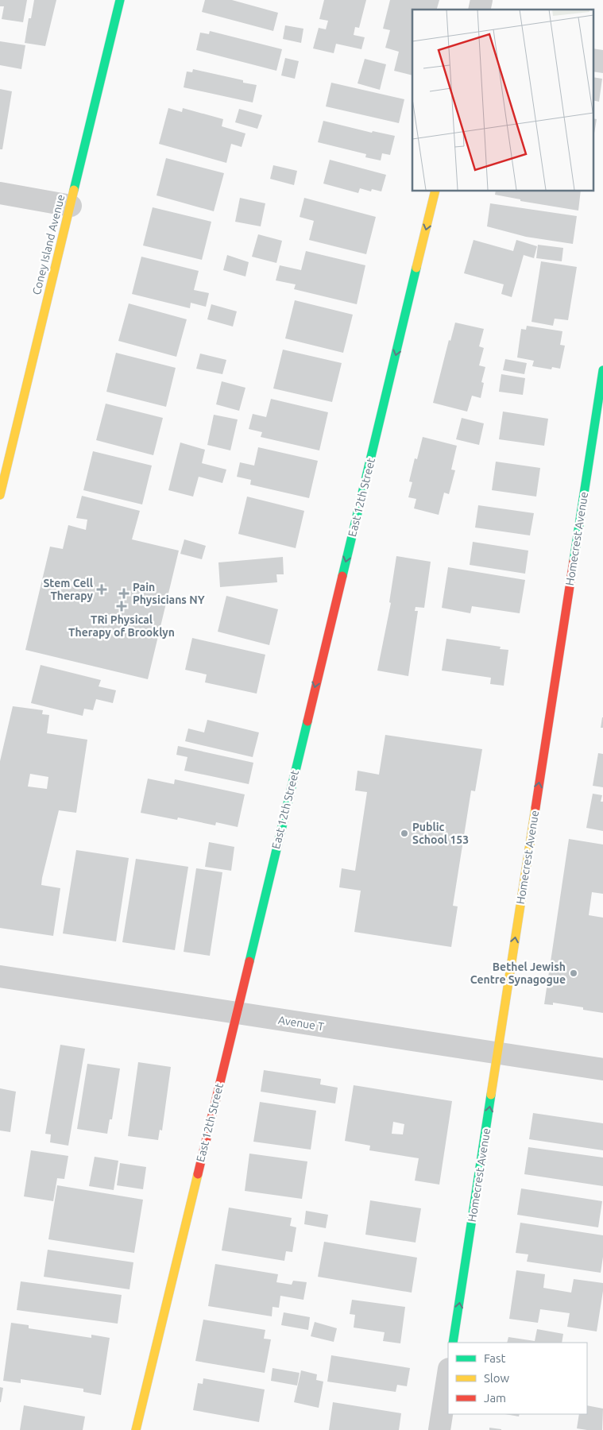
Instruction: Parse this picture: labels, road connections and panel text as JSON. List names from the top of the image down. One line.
{"streets":{"street":["Coney Island Avenue","East 12th Street","Homecrest Avenue","Avenue T"]},"crossings":[["East 12th Street","Avenue T"],["Homecrest Avenue","Avenue T"]],"one_way":["East 12th Street","Homecrest Avenue"],"places":{"health":["Stem Cell Therapy","Pain Physicians NY","TRi Physical Therapy of Brooklyn"],"other":["Public School 153","Bethel Jewish Centre Synagogue"]},"legend":["Fast","Slow","Jam"]}
